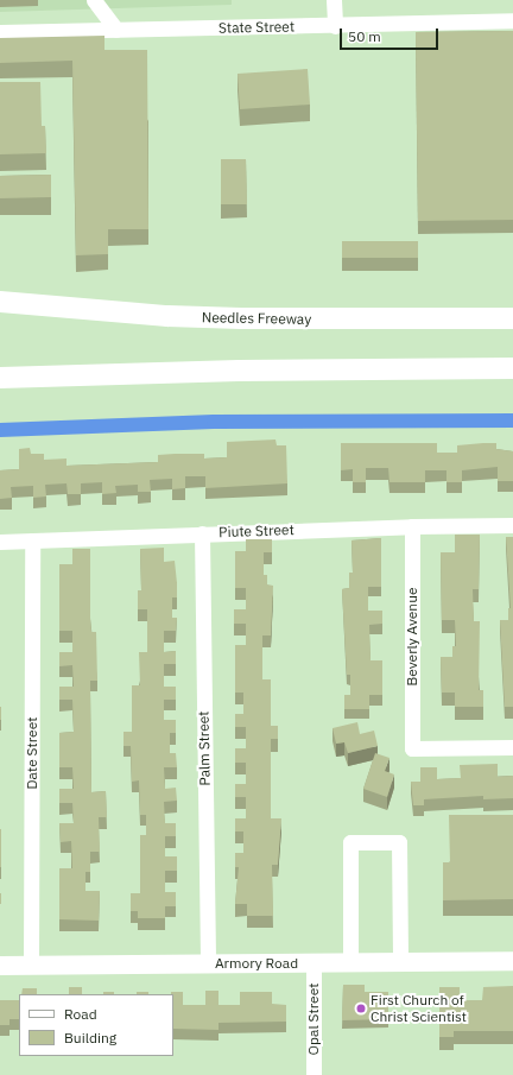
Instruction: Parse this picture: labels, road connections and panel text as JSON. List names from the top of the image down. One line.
{"streets":{"highway":["Needles Freeway"],"main road":["Armory Road"],"street":["State Street","Piute Street","Beverly Avenue","Palm Street","Date Street","Opal Street"]},"crossings":[["Piute Street","Beverly Avenue"],["Piute Street","Palm Street"],["Piute Street","Date Street"],["Palm Street","Armory Road"],["Date Street","Armory Road"],["Armory Road","Opal Street"]],"places":["First Church of Christ Scientist"],"legend":["Road","Building"],"scale_bar":"50 m"}
